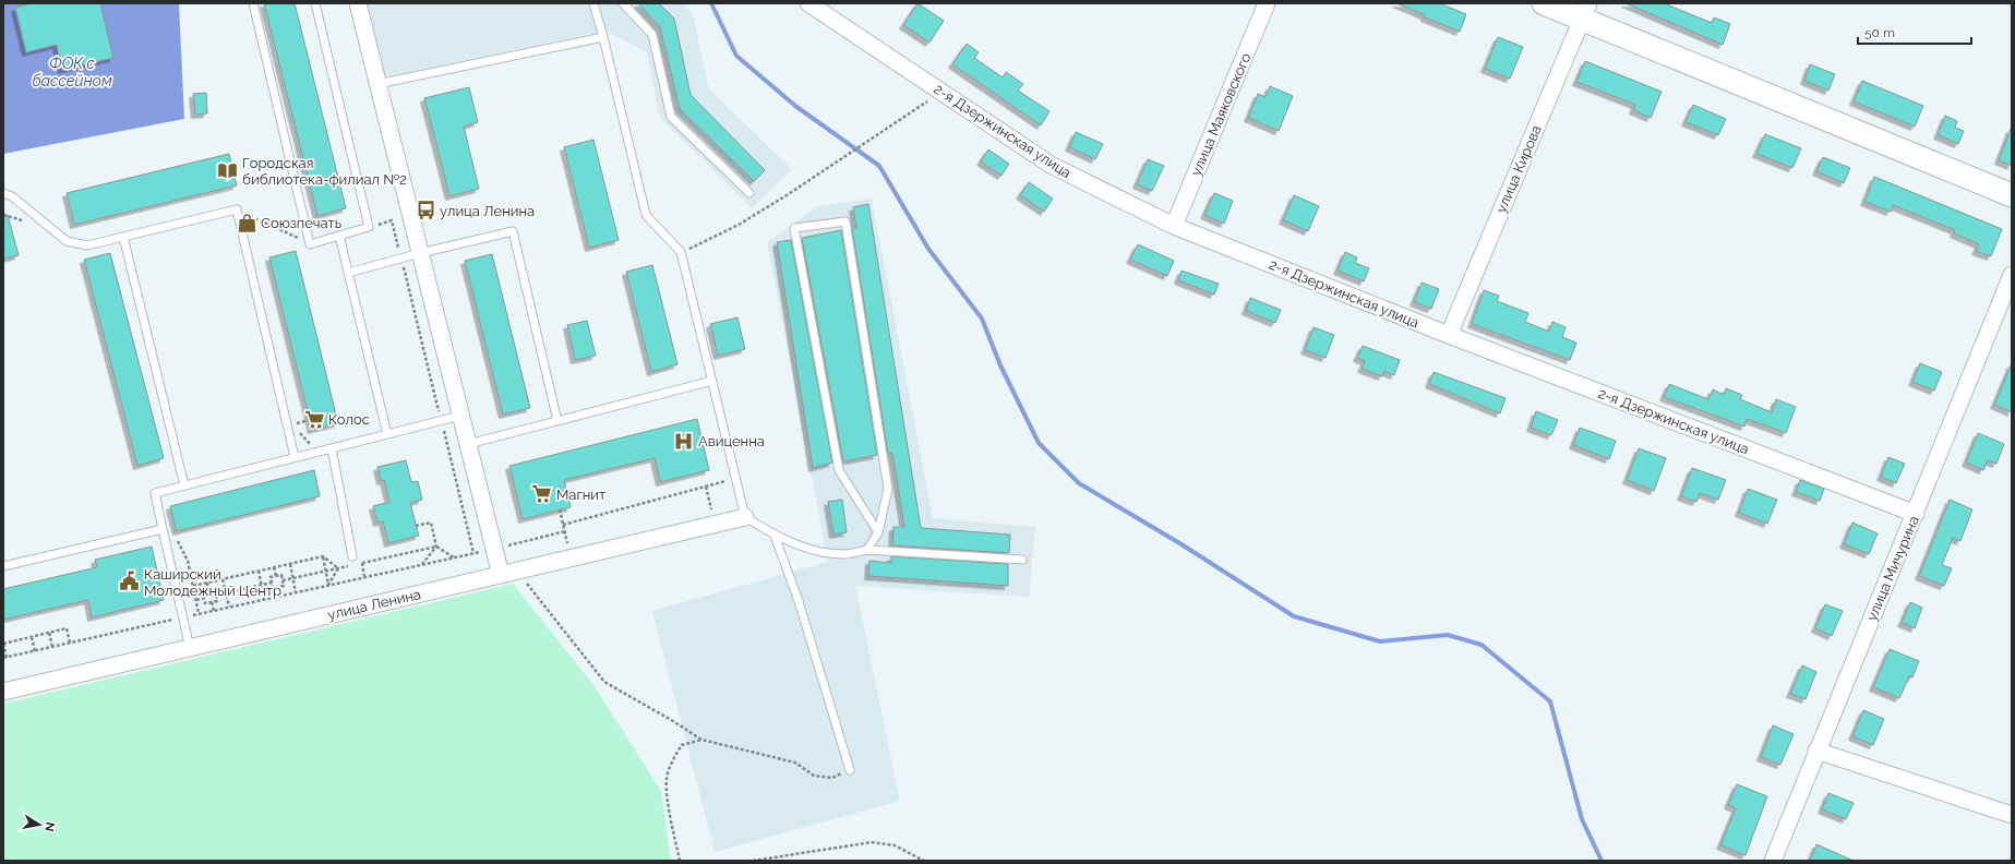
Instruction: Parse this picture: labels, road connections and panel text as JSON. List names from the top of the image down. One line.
{"streets":{"street":["улица Маяковского","2-я Дзержинская улица","улица Кирова","улица Мичурина","улица Ленина"]},"crossings":[["улица Маяковского","2-я Дзержинская улица"],["2-я Дзержинская улица","улица Кирова"],["2-я Дзержинская улица","улица Мичурина"]],"water":["ФОК с бассейном"],"places":{"library":["Городская библиотека-филиал №2"],"bus stop":["улица Ленина"],"shop":["Союзпечать"],"supermarket":["Колос","Магнит"],"hospital":["Авиценна"],"public building":["Каширский Молодежный Центр"]},"scale_bar":"50 m","north":"right"}
